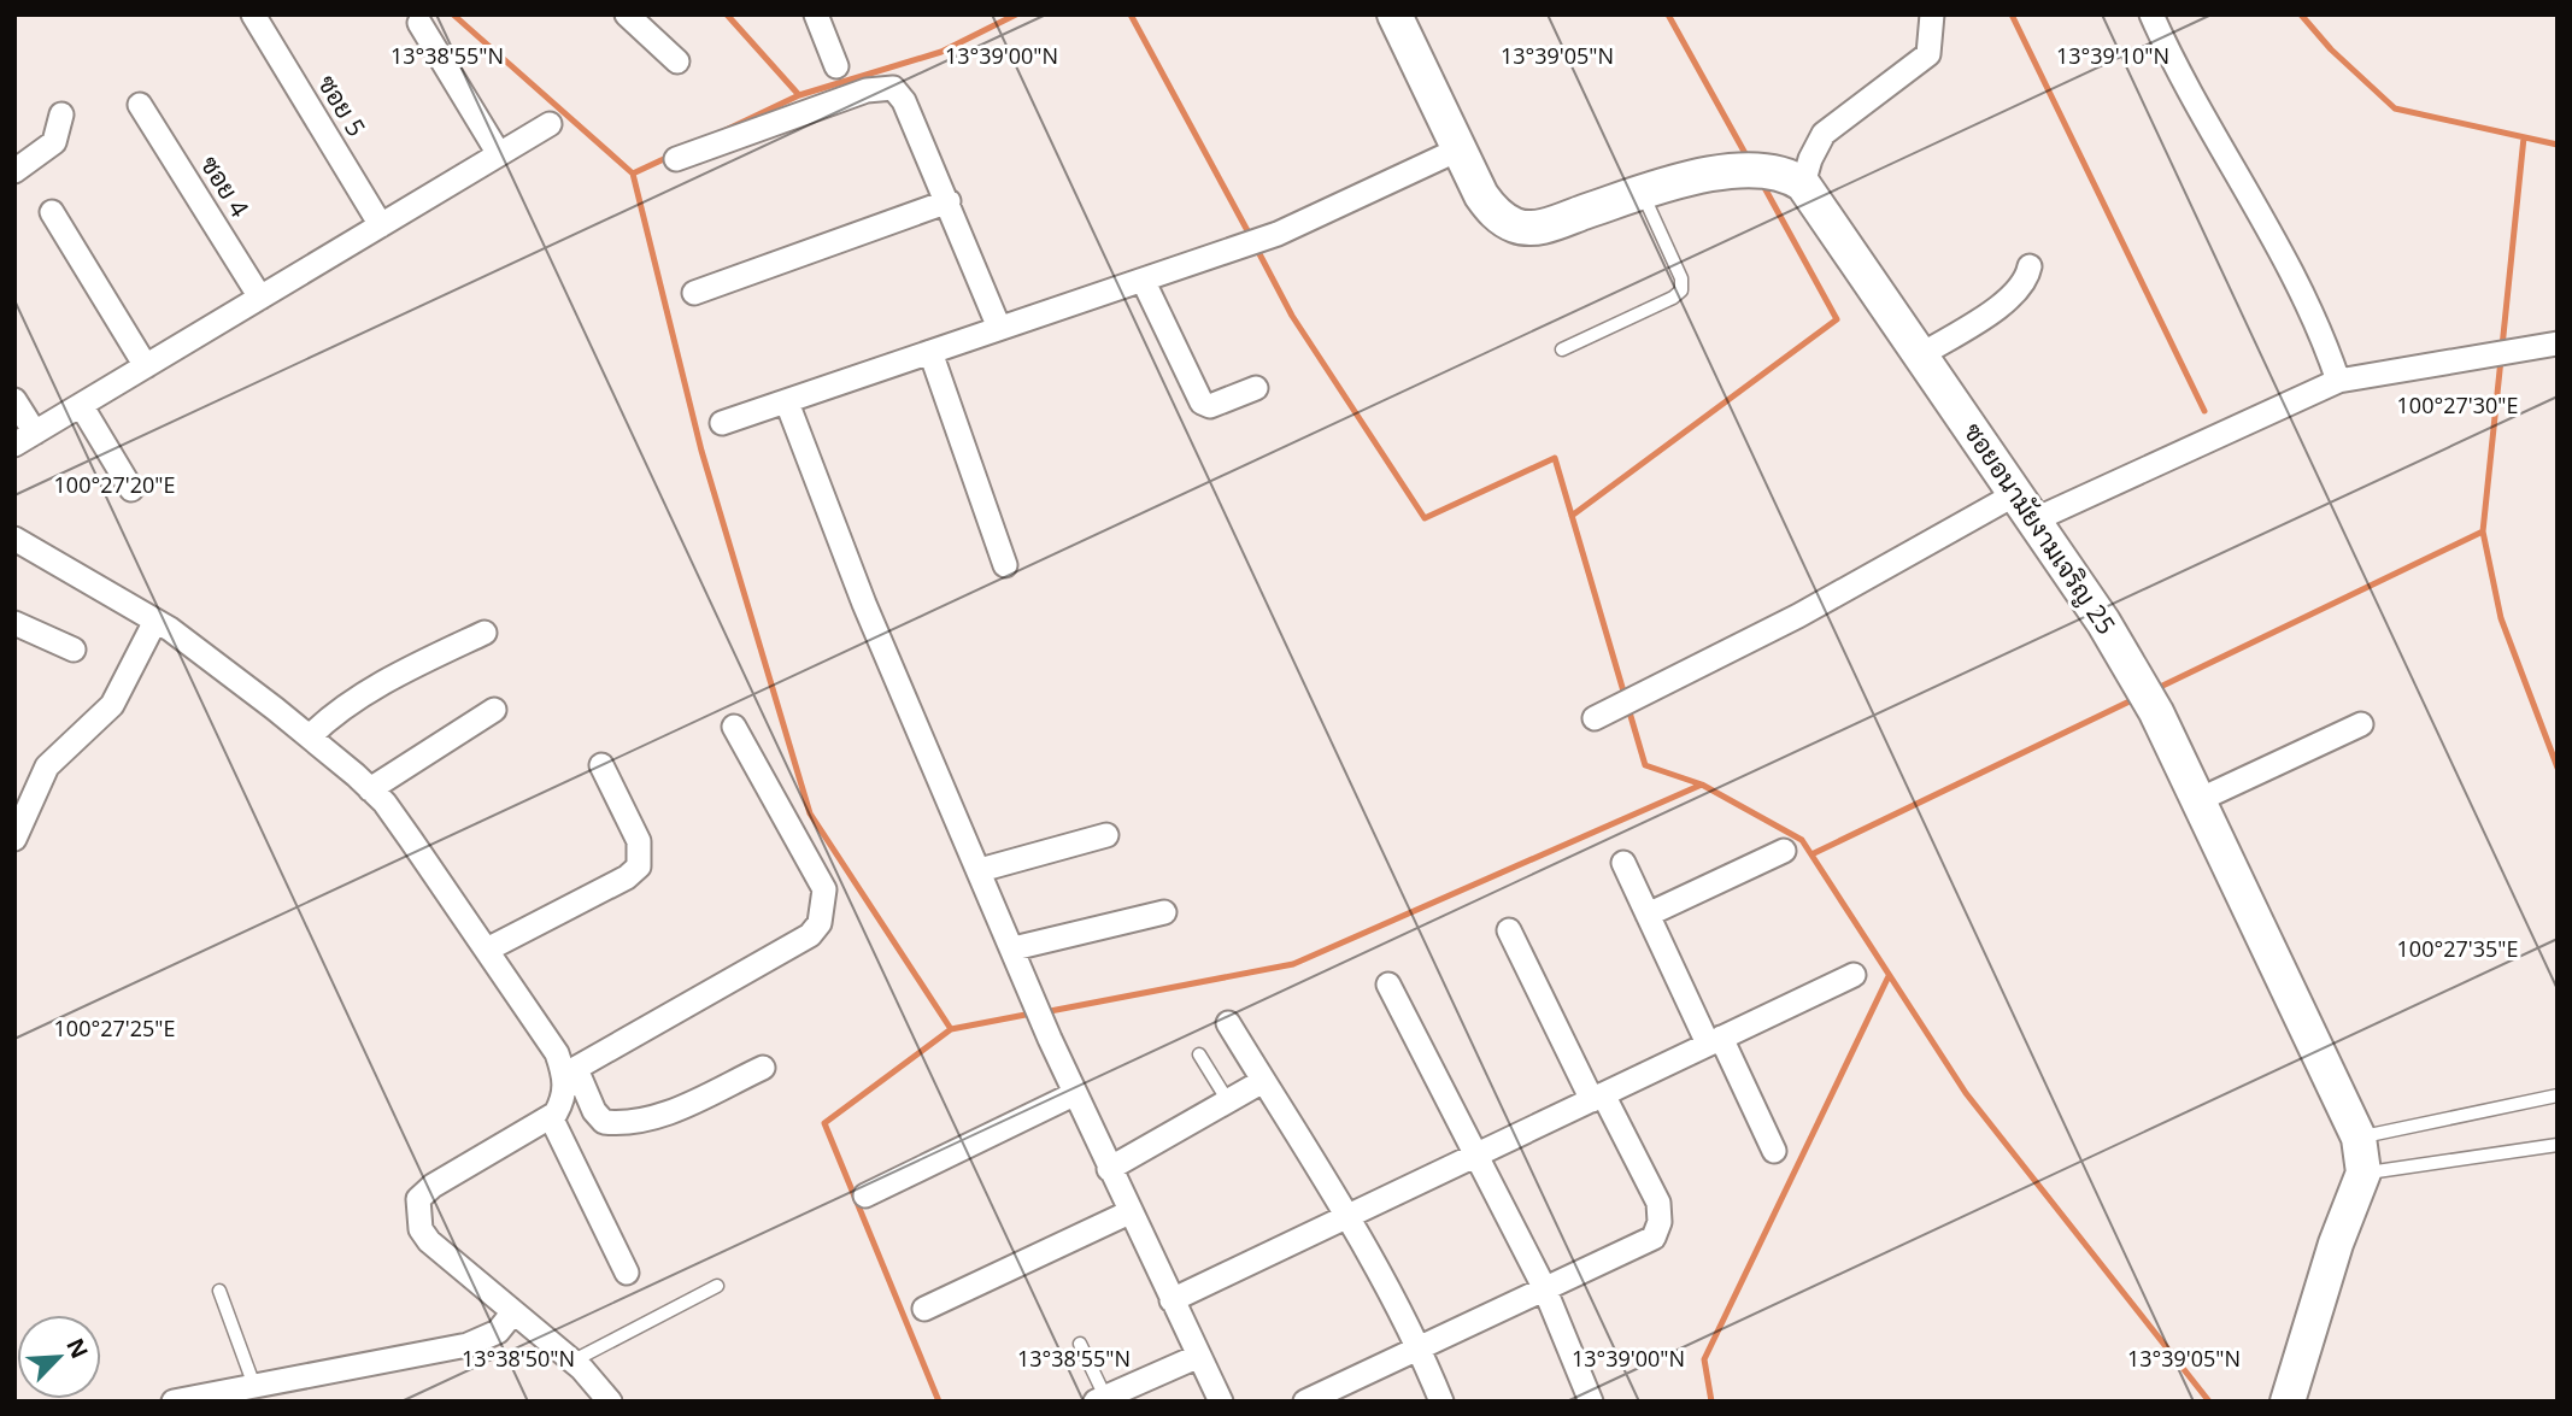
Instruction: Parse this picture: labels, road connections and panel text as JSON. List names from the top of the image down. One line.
{"streets":{"street":["ซอย 5","ซอย 4","ซอยอนามัยงามเจริญ 25"]},"north":"top right","coordinates":["13°38'55\"N","13°39'00\"N","13°39'05\"N","13°39'10\"N","100°27'30\"E","100°27'20\"E","100°27'35\"E","100°27'25\"E","13°38'50\"N"]}
